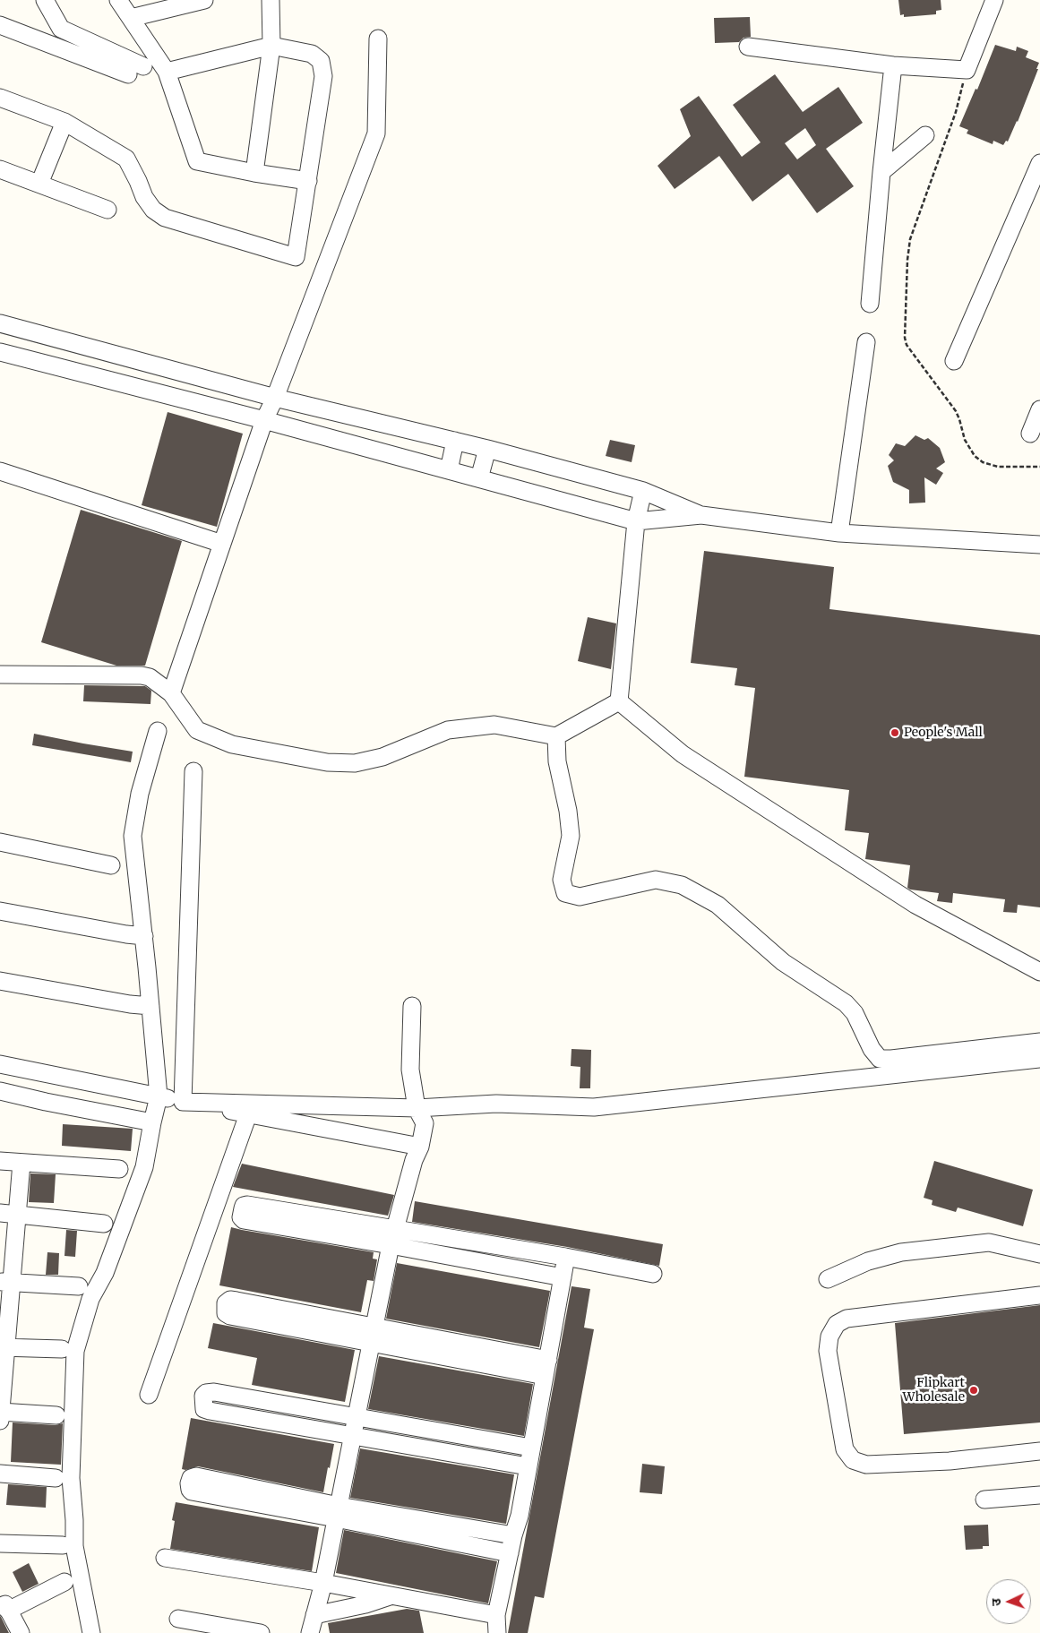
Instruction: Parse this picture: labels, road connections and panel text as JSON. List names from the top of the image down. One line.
{"places":["People's Mall","Flipkart Wholesale"],"north":"left"}
